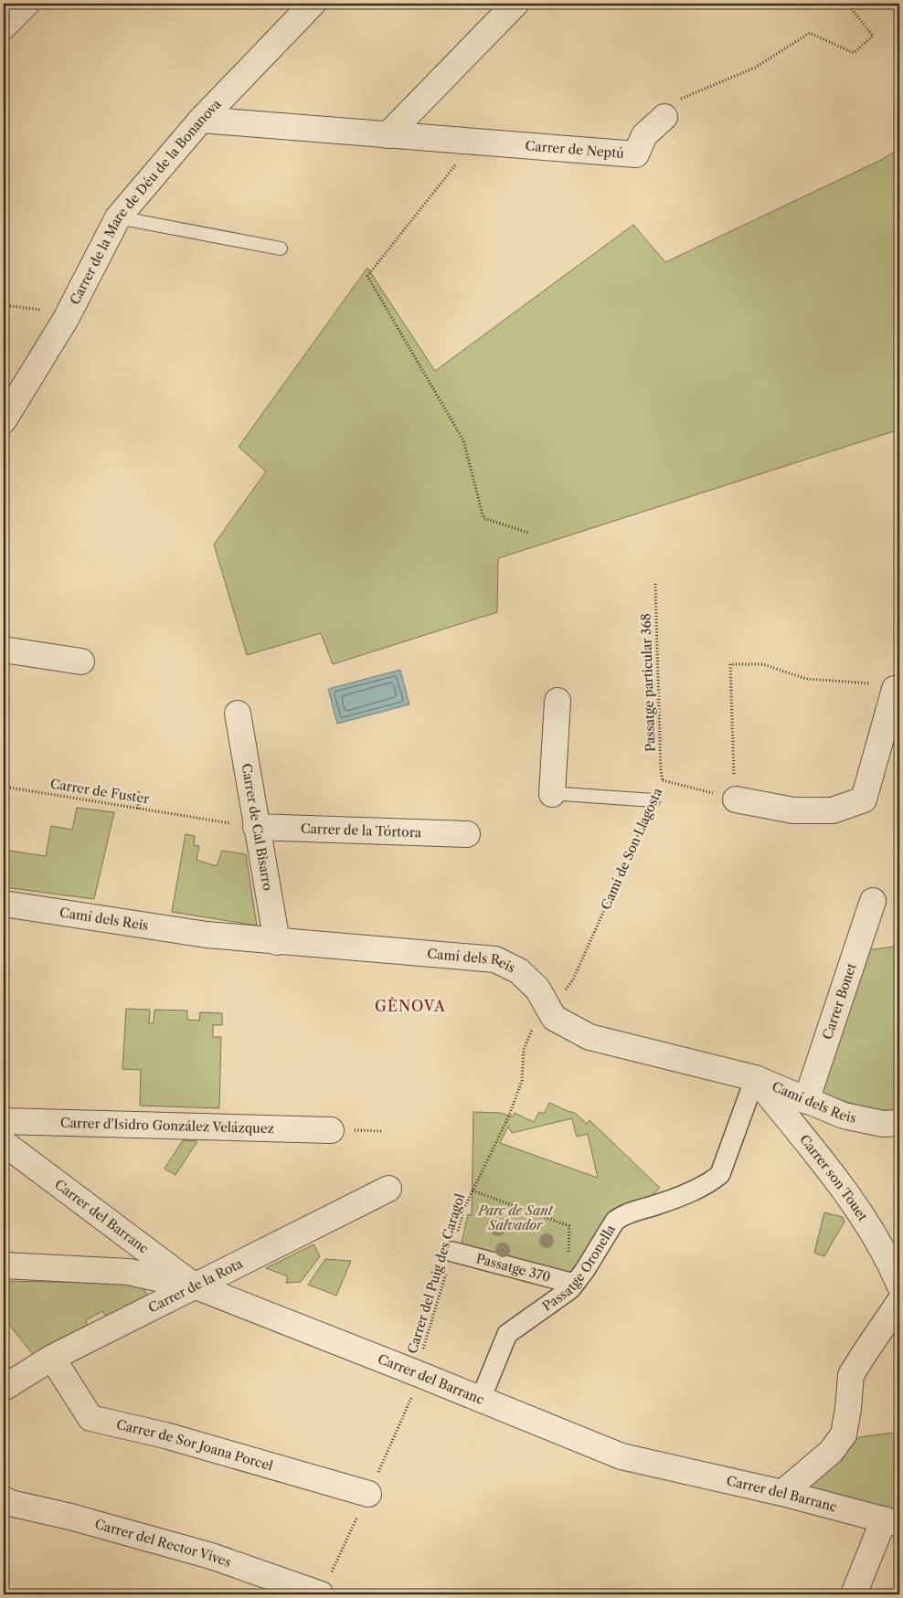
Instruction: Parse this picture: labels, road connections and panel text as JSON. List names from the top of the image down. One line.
{"streets":{"street":["Carrer de Neptú","Carrer de la Mare de Déu de la Bonanova","Carrer de Cal Bisarro","Carrer de la Tórtora","Camí dels Reis","Carrer Bonet","Carrer d'Isidro González Velázquez","Carrer son Touet","Carrer del Barranc","Passatge Oronella","Passatge 370","Carrer de la Rota","Carrer de Sor Joana Porcel","Carrer del Rector Vives"],"path":["Passatge particular 368","Carrer de Fuster","Camí de Son Llagosta","Carrer del Puig des Caragol"]},"crossings":[["Carrer de Neptú","Carrer de la Mare de Déu de la Bonanova"],["Passatge particular 368","Camí de Son Llagosta"],["Carrer de Fuster","Carrer de Cal Bisarro"],["Carrer de Fuster","Carrer de la Tórtora"],["Carrer de Cal Bisarro","Carrer de la Tórtora"],["Carrer de Cal Bisarro","Camí dels Reis"],["Camí de Son Llagosta","Camí dels Reis"],["Camí de Son Llagosta","Carrer del Puig des Caragol"],["Camí dels Reis","Carrer Bonet"],["Camí dels Reis","Carrer son Touet"],["Camí dels Reis","Passatge Oronella"],["Camí dels Reis","Carrer del Puig des Caragol"],["Carrer son Touet","Passatge Oronella"],["Carrer del Barranc","Passatge Oronella"],["Carrer del Barranc","Carrer del Puig des Caragol"],["Carrer del Barranc","Carrer de la Rota"],["Passatge Oronella","Passatge 370"],["Passatge 370","Carrer del Puig des Caragol"],["Carrer del Puig des Caragol","Carrer de Sor Joana Porcel"],["Carrer del Puig des Caragol","Carrer del Rector Vives"],["Carrer de la Rota","Carrer de Sor Joana Porcel"]],"districts":["GÈNOVA"],"parks":["Parc de Sant Salvador"]}
